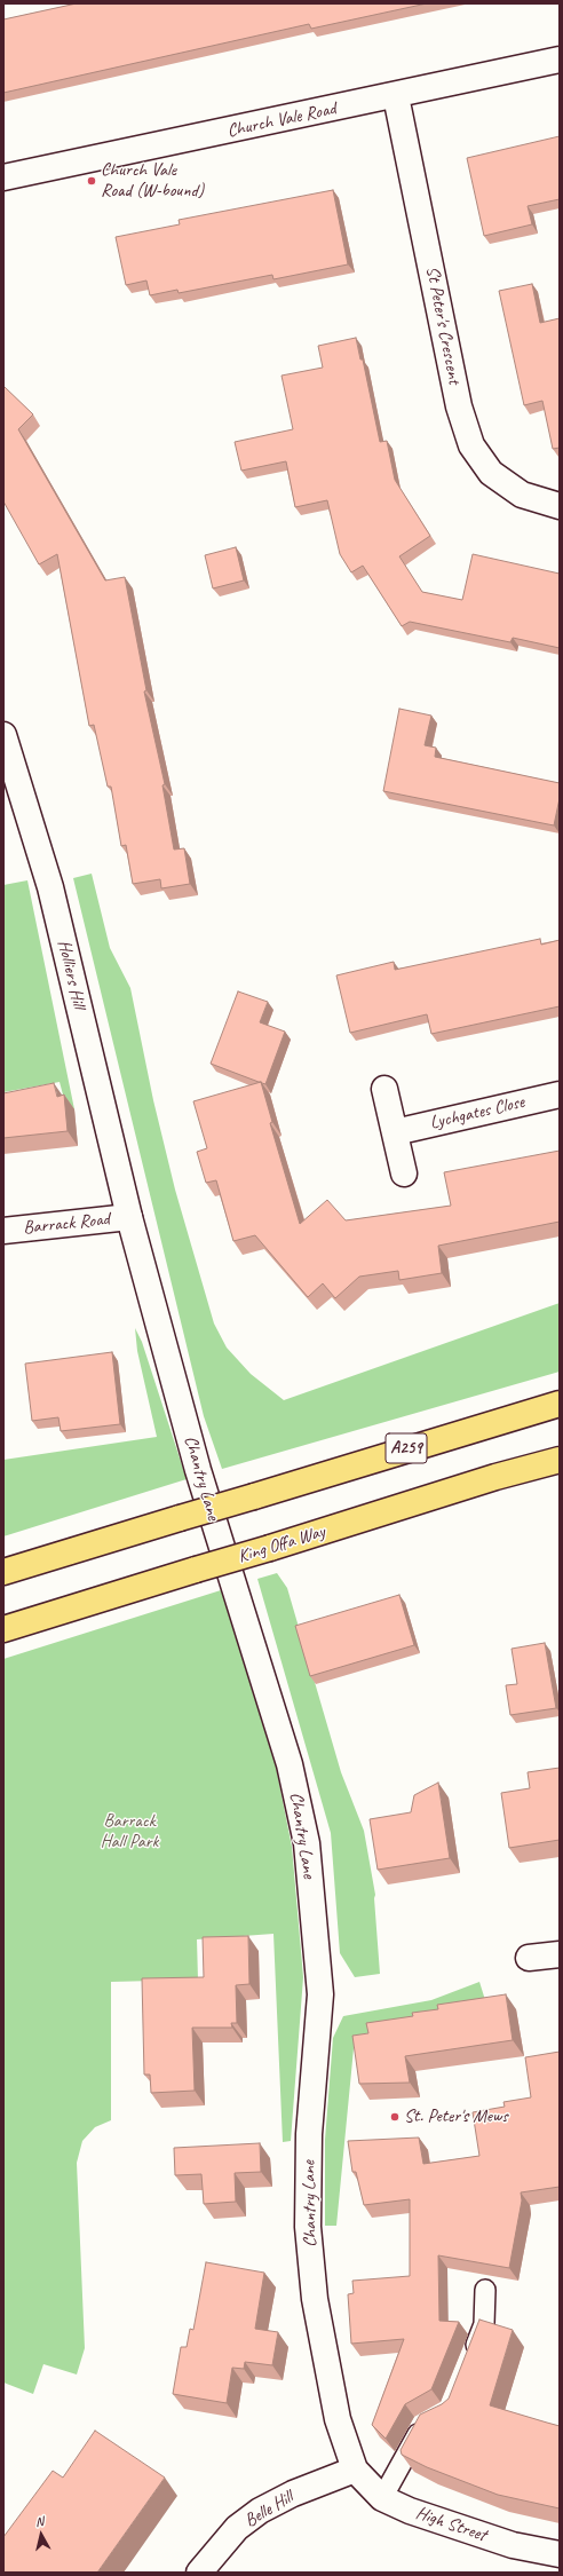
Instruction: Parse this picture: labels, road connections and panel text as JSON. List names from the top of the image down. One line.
{"streets":{"highway":["A259","King Offa Way"],"main road":["Church Vale Road","St Peter's Crescent","Holliers Hill","Lychgates Close","Barrack Road","Chantry Lane","Belle Hill","High Street"]},"crossings":[["Church Vale Road","St Peter's Crescent"],["Holliers Hill","Barrack Road"],["Holliers Hill","Chantry Lane"],["Barrack Road","Chantry Lane"],["Chantry Lane","Belle Hill"],["Chantry Lane","High Street"],["Belle Hill","High Street"]],"parks":["Barrack Hall Park"],"places":["Church Vale Road (W-bound)","St. Peter's Mews"],"north":"top"}
